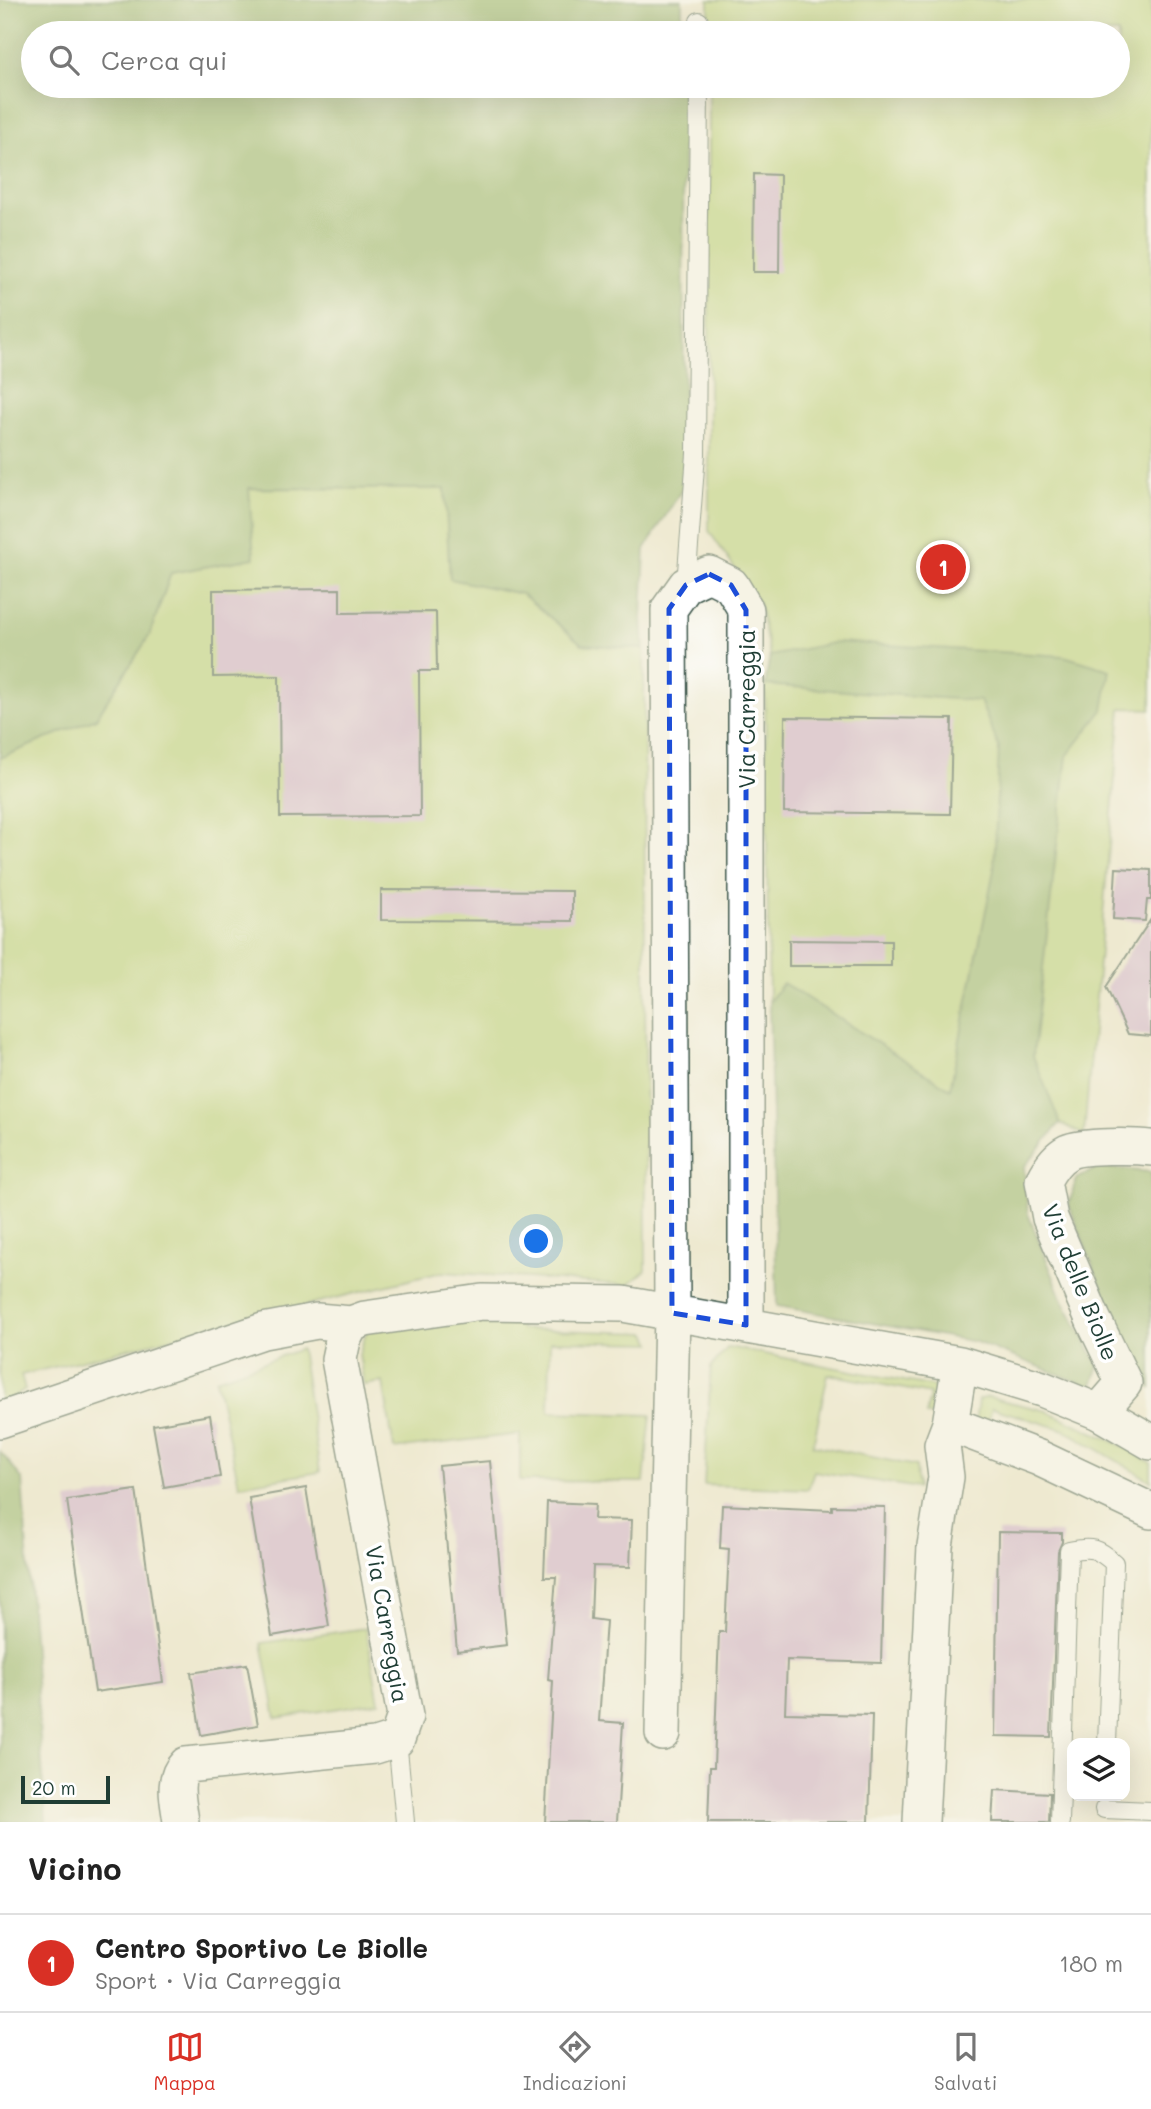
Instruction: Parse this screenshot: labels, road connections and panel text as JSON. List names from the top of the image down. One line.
{"streets":{"street":["Via Carreggia","Via delle Biolle"]},"scale_bar":"20 m","page":{"search":"Cerca qui","pins":"1","scale":"20 m","heading":"Vicino","list":[{"mark":"1","name":"Centro Sportivo Le Biolle","note":"Sport · Via Carreggia","value":"180 m"}],"nav":["Mappa","Indicazioni","Salvati"]}}
